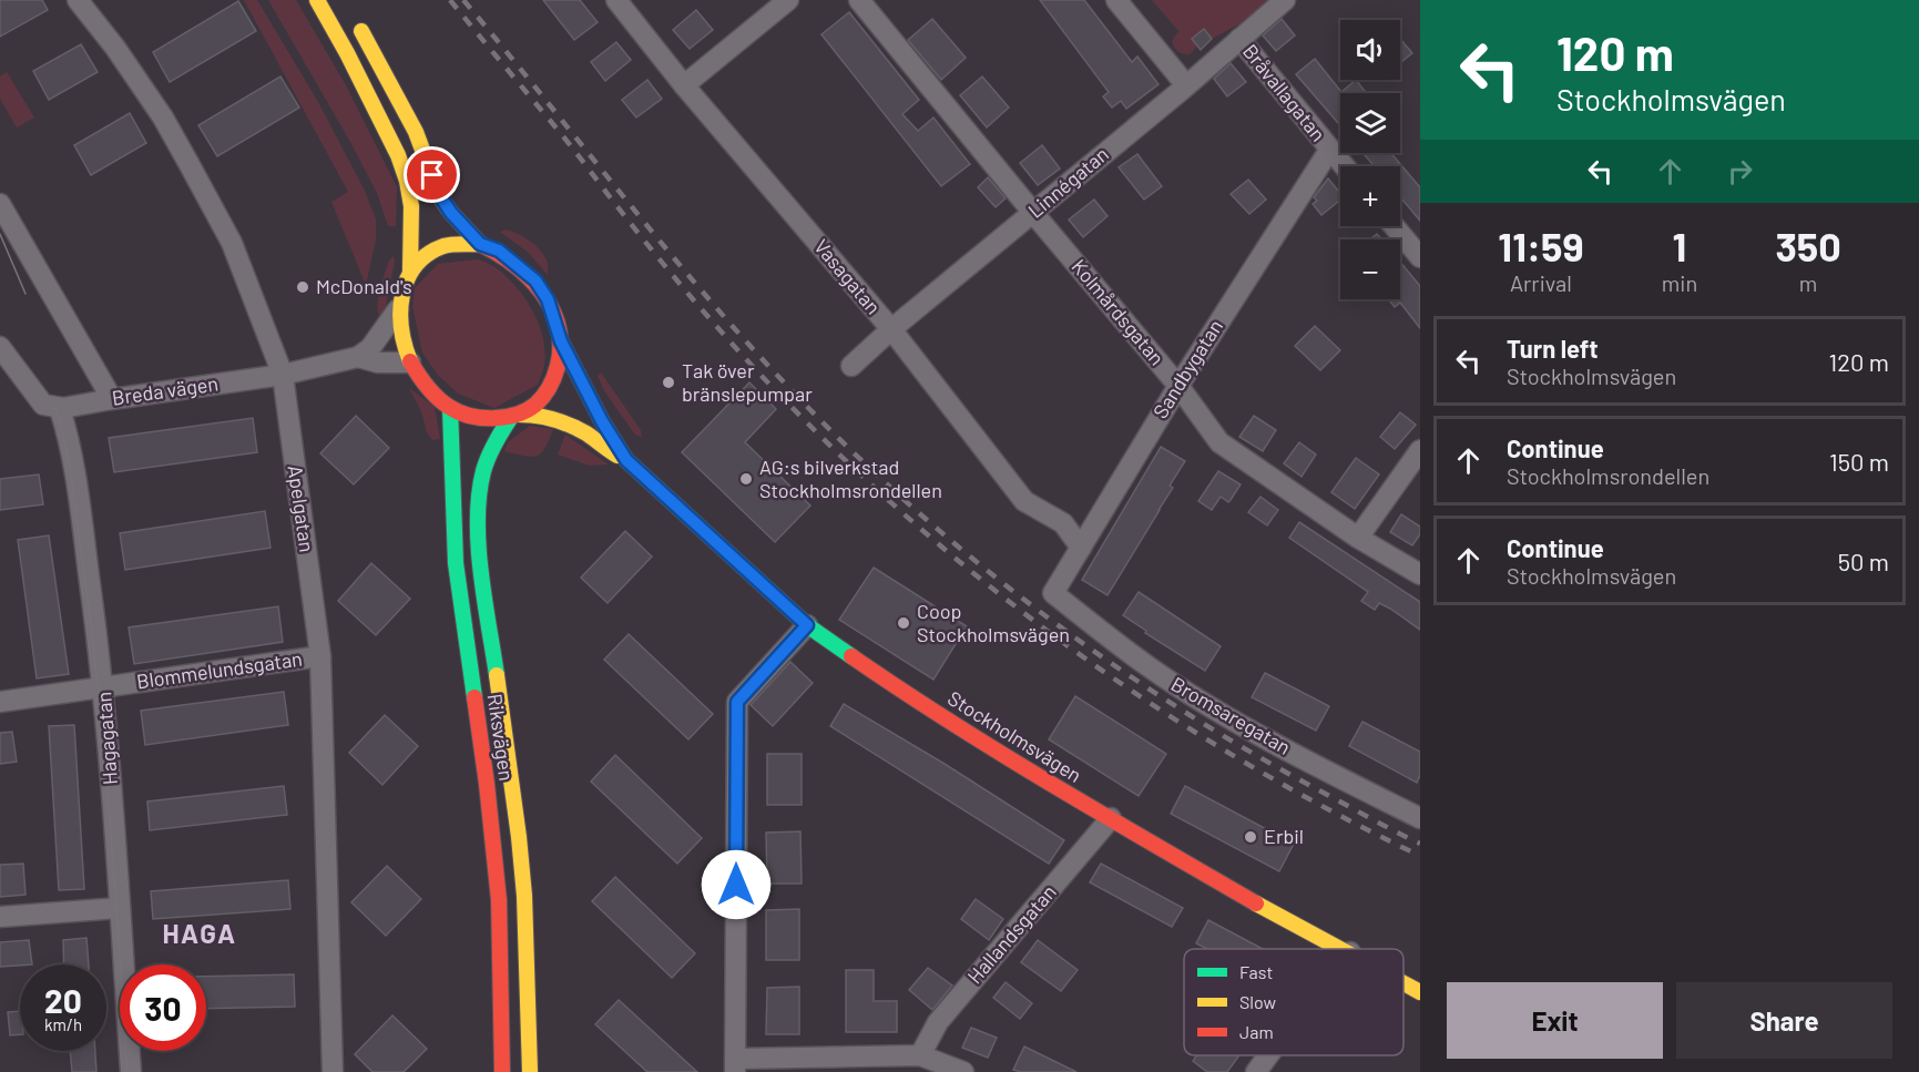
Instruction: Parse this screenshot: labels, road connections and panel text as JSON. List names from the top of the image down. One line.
{"streets":{"main road":["Riksvägen","Stockholmsvägen"],"street":["Bråvallagatan","Linnégatan","Vasagatan","Kolmårdsgatan","Sandbygatan","Breda vägen","Apelgatan","Blommelundsgatan","Bromsaregatan","Hagagatan","Hallandsgatan"]},"crossings":[["Bråvallagatan","Linnégatan"],["Bråvallagatan","Sandbygatan"],["Linnégatan","Vasagatan"],["Linnégatan","Kolmårdsgatan"],["Vasagatan","Sandbygatan"],["Kolmårdsgatan","Sandbygatan"],["Sandbygatan","Bromsaregatan"],["Breda vägen","Apelgatan"],["Breda vägen","Riksvägen"],["Breda vägen","Stockholmsvägen"],["Breda vägen","Hagagatan"],["Apelgatan","Blommelundsgatan"],["Blommelundsgatan","Hagagatan"],["Riksvägen","Stockholmsvägen"],["Stockholmsvägen","Hallandsgatan"]],"districts":["HAGA"],"places":["McDonald's","Tak över bränslepumpar","AG:s bilverkstad Stockholmsrondellen","Coop Stockholmsvägen","Erbil"],"legend":["Fast","Slow","Jam"],"page":{"turn":["120 m","Stockholmsvägen"],"map_buttons":["+","−"],"eta":["11:59","Arrival","1","min","350","m"],"list":[{"name":"Turn left","note":"Stockholmsvägen","value":"120 m"},{"name":"Continue","note":"Stockholmsrondellen","value":"150 m"},{"name":"Continue","note":"Stockholmsvägen","value":"50 m"}],"speed":"20 km/h","limit":"30","buttons":["Exit","Share"]}}
